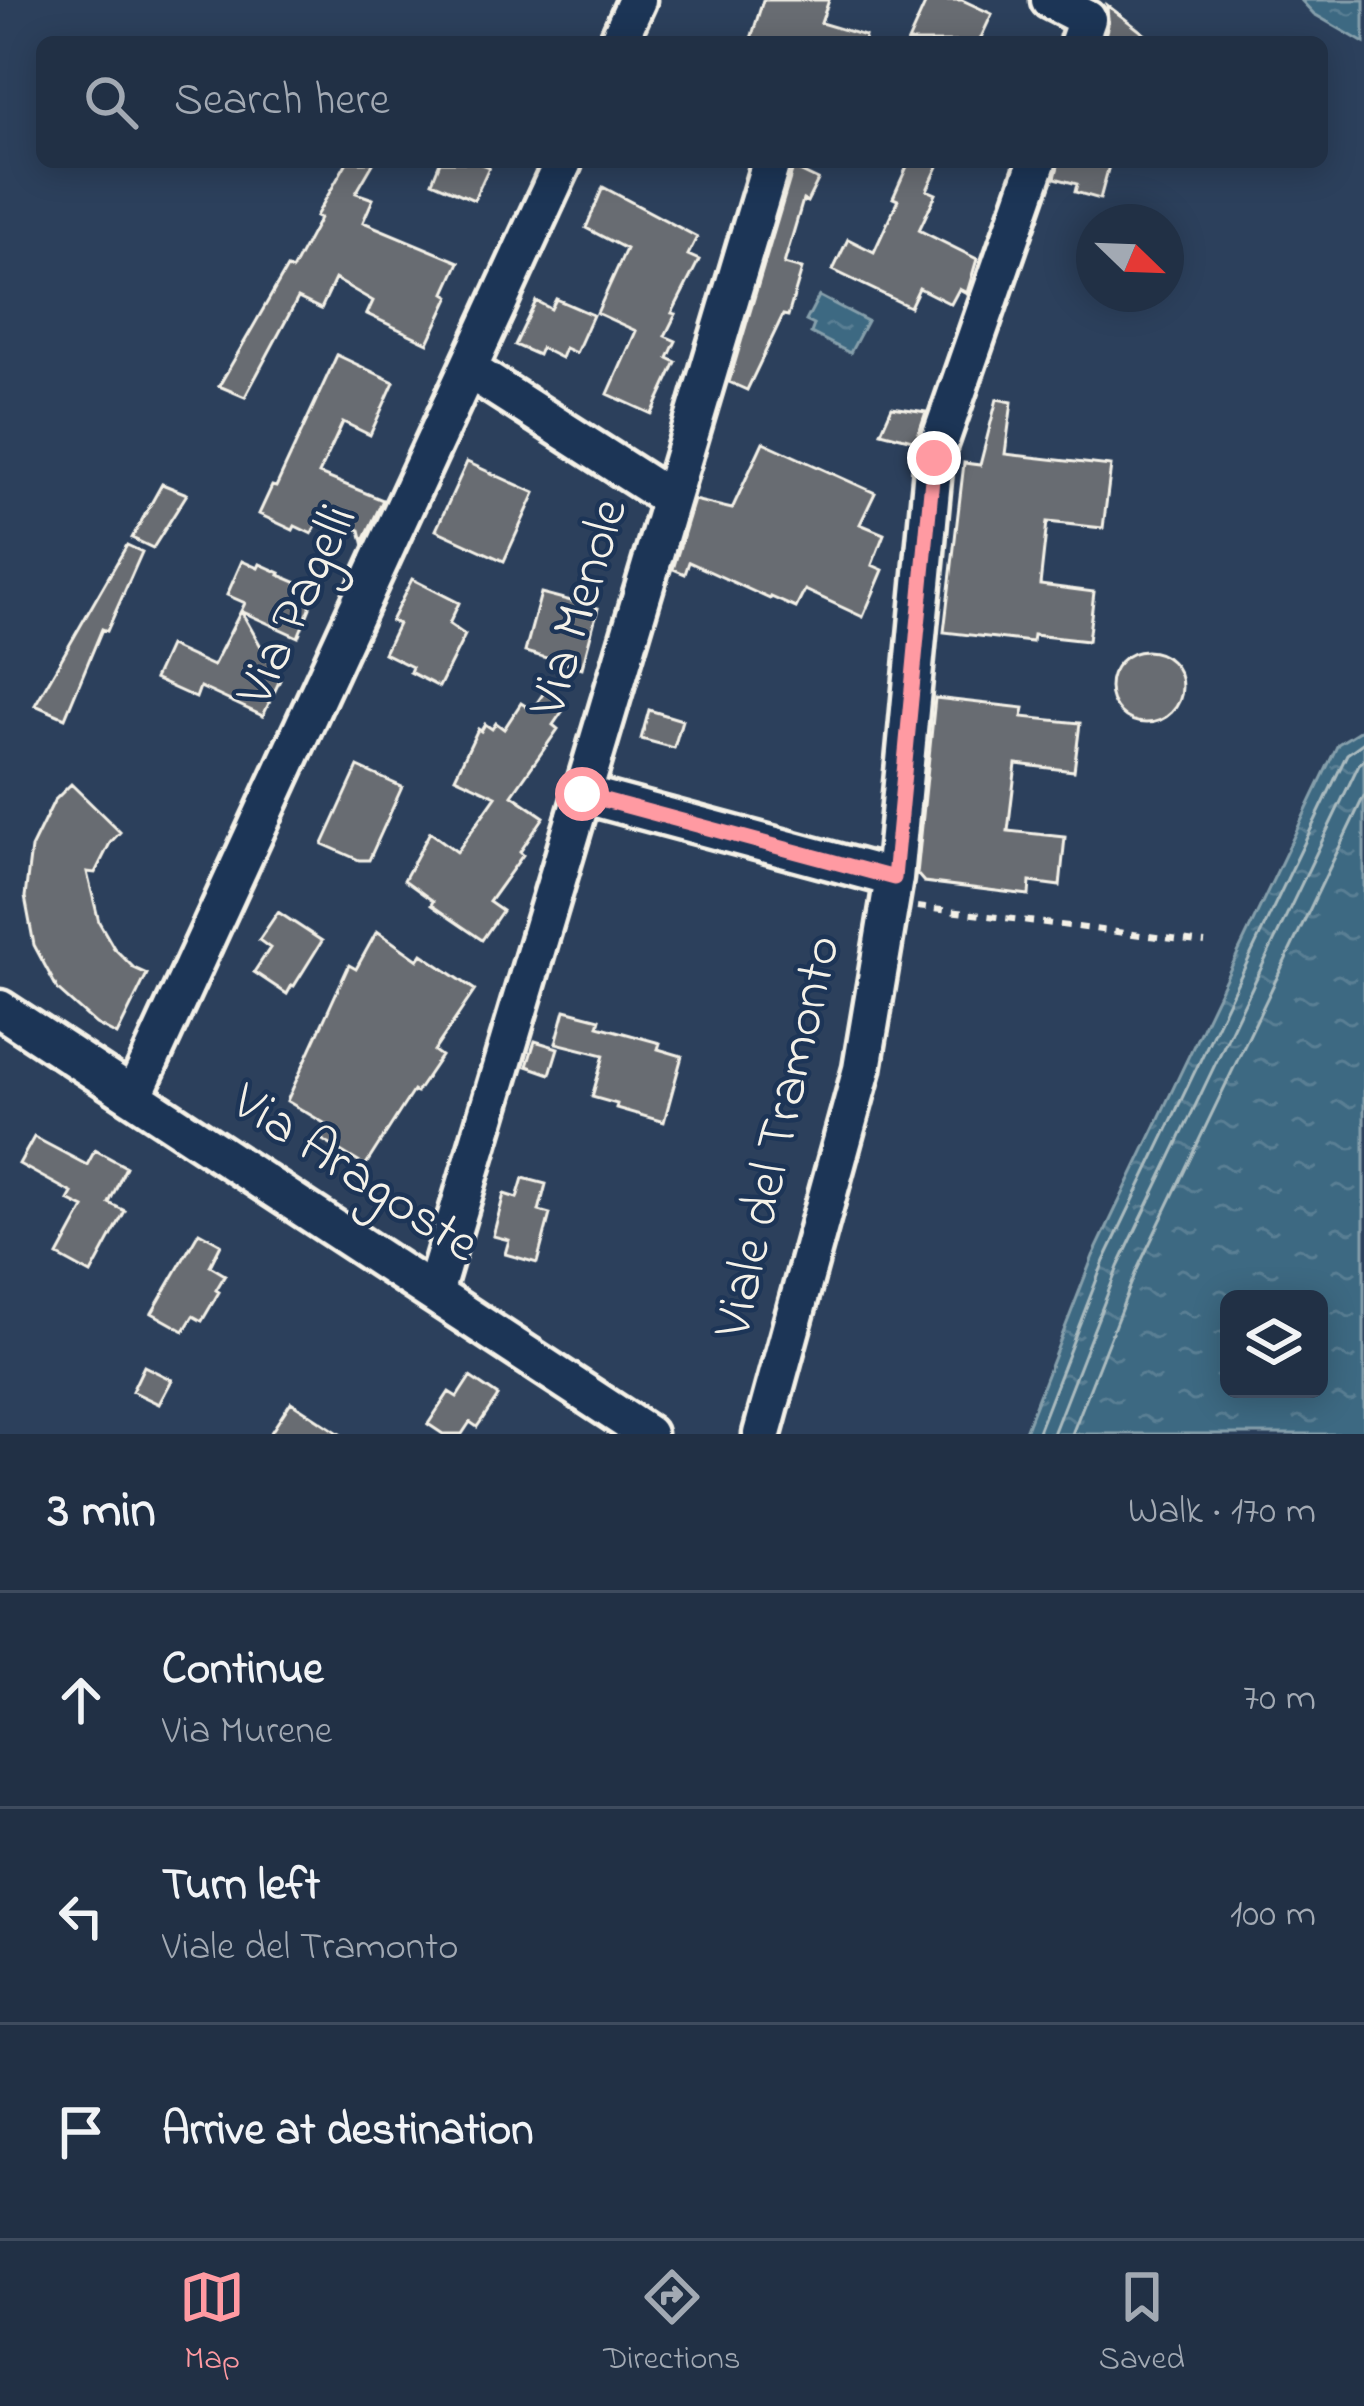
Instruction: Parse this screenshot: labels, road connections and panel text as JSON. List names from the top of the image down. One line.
{"streets":{"street":["Via Pagelli","Via Menole","Viale del Tramonto","Via Aragoste"]},"crossings":[["Via Pagelli","Via Aragoste"],["Via Menole","Via Aragoste"]],"north":"bottom right","page":{"search":"Search here","heading":["3 min","Walk · 170 m"],"list":[["Continue","Via Murene","70 m"],["Turn left","Viale del Tramonto","100 m"],"Arrive at destination"],"nav":["Map","Directions","Saved"]}}
